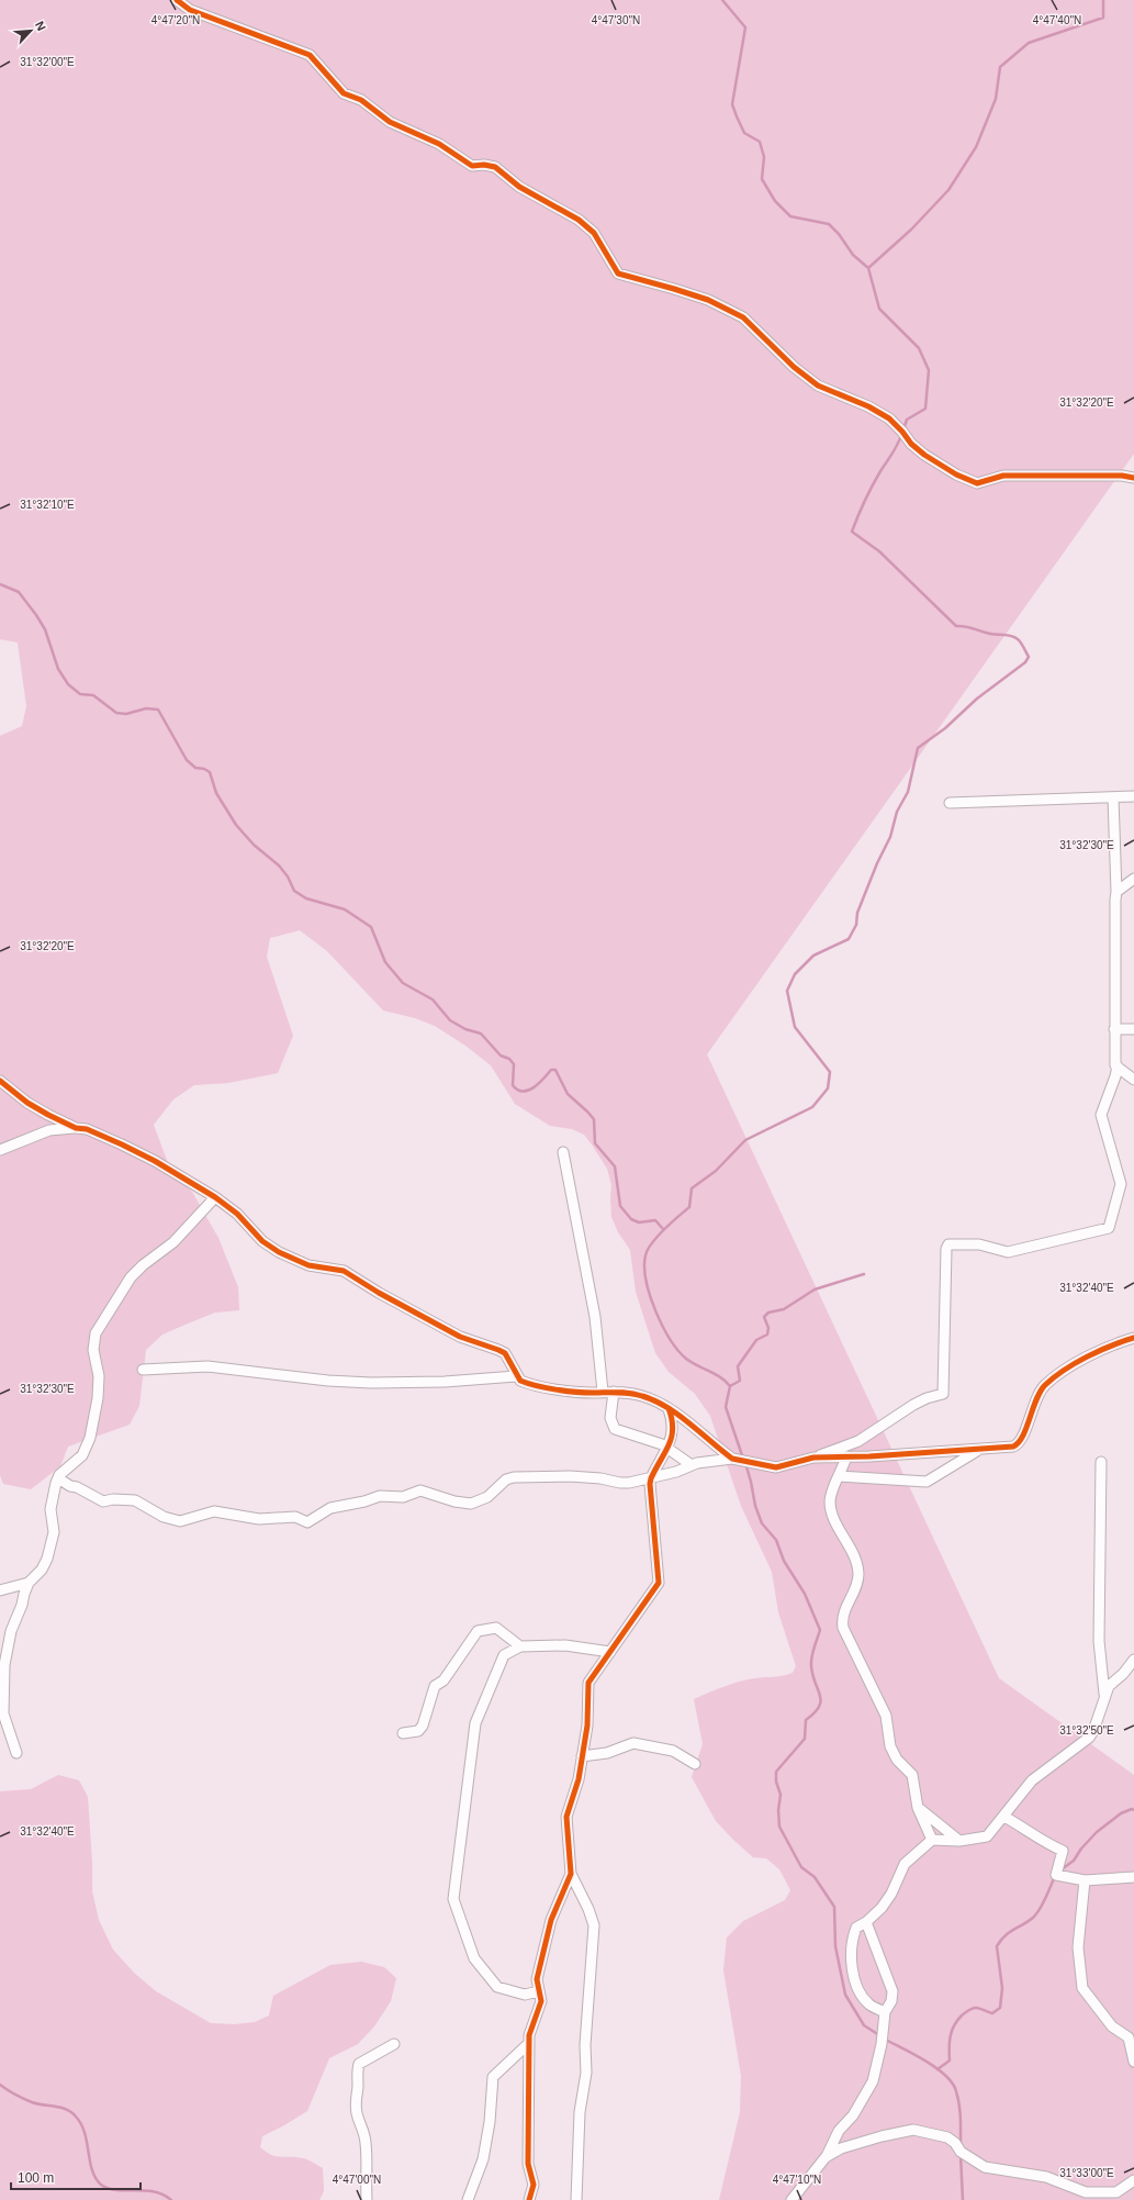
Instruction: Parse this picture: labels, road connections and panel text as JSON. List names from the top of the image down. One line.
{"scale_bar":"100 m","north":"top right","coordinates":["4°47'30\"N","4°47'20\"N","4°47'40\"N","31°32'00\"E","31°32'20\"E","31°32'10\"E","31°32'30\"E","31°32'40\"E","31°32'50\"E","31°33'00\"E","4°47'00\"N","4°47'10\"N"]}
